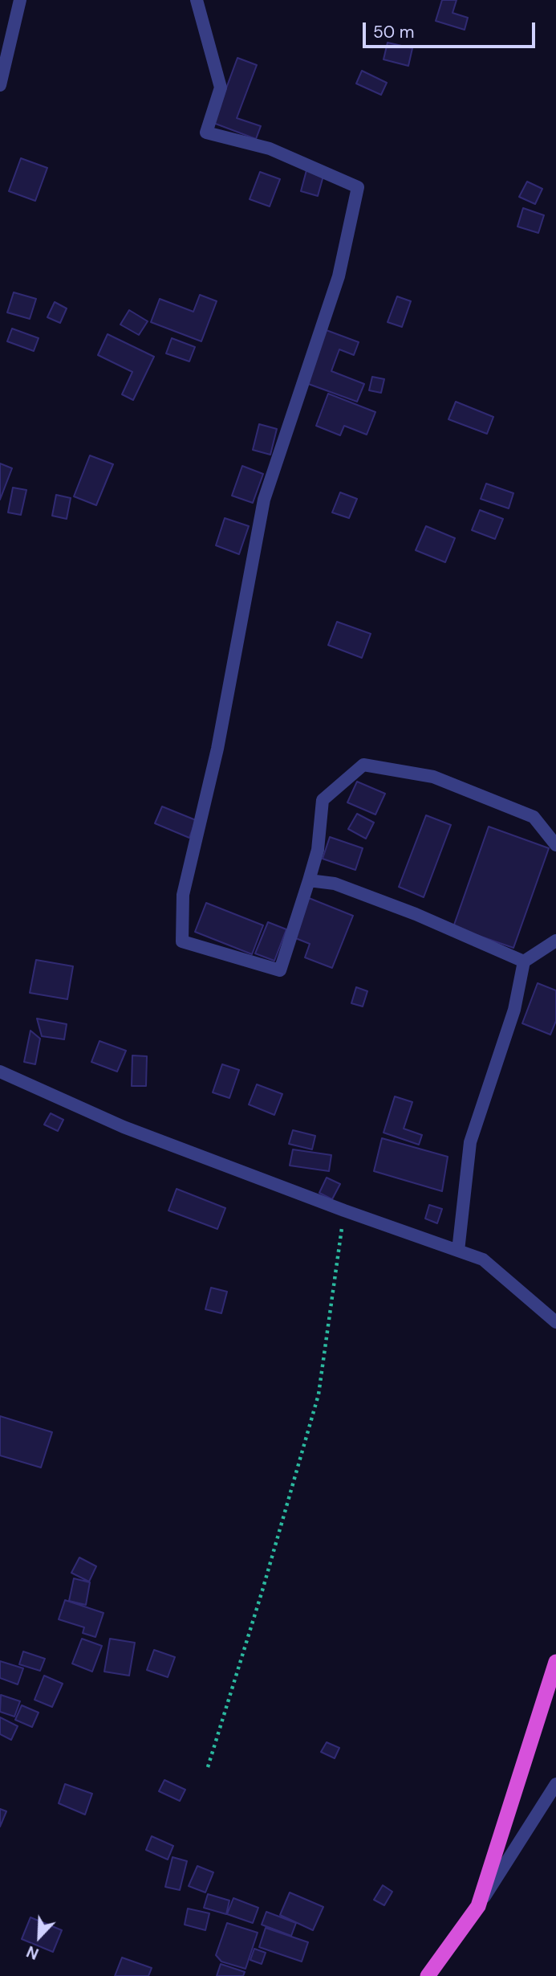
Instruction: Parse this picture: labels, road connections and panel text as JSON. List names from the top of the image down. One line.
{"scale_bar":"50 m","north":"bottom left"}
